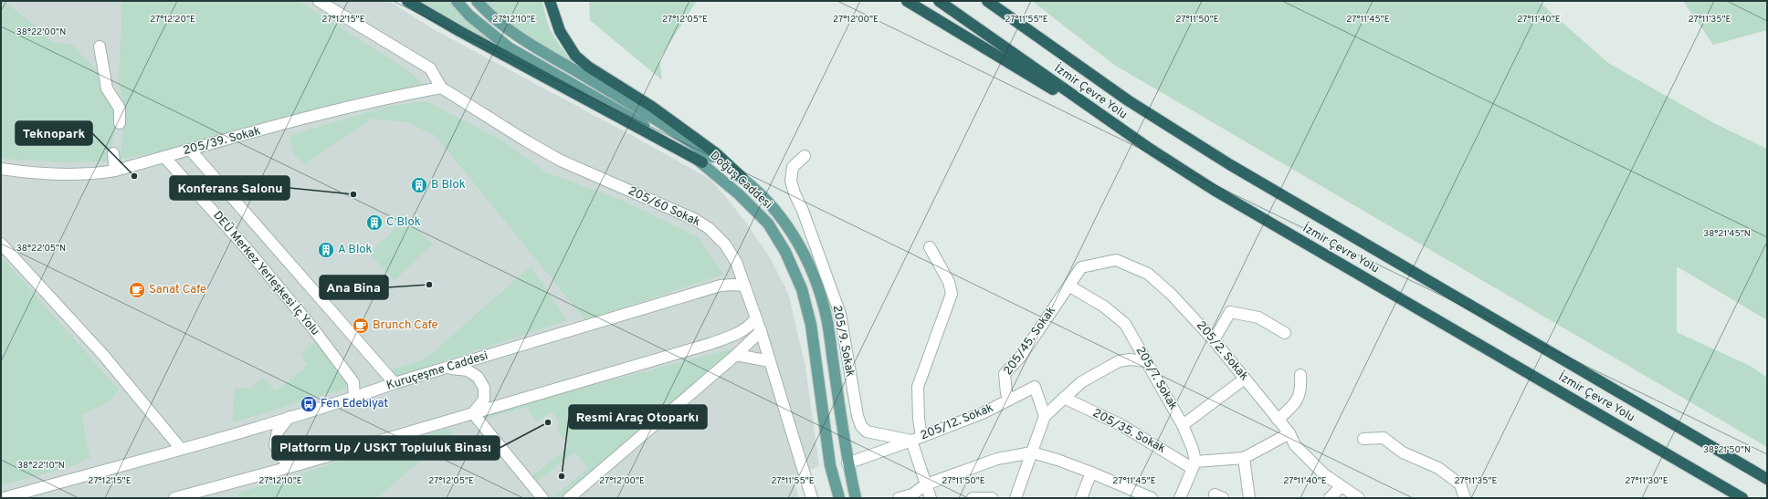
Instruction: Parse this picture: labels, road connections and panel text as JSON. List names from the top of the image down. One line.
{"streets":{"highway":["İzmir Çevre Yolu"],"main road":["Doğuş Caddesi"],"street":["205/39. Sokak","205/60 Sokak","DEÜ Merkez Yerleşkesi İç Yolu","205/9. Sokak","205/45. Sokak","205/2. Sokak","Kuruçeşme Caddesi","205/7. Sokak","205/12. Sokak","205/35. Sokak"]},"crossings":[["205/39. Sokak","205/60 Sokak"],["205/39. Sokak","DEÜ Merkez Yerleşkesi İç Yolu"],["Doğuş Caddesi","205/12. Sokak"],["205/60 Sokak","Kuruçeşme Caddesi"],["DEÜ Merkez Yerleşkesi İç Yolu","Kuruçeşme Caddesi"],["205/9. Sokak","205/12. Sokak"],["205/45. Sokak","205/2. Sokak"],["205/45. Sokak","205/7. Sokak"],["205/45. Sokak","205/12. Sokak"],["205/2. Sokak","205/7. Sokak"],["205/7. Sokak","205/35. Sokak"]],"places":{"other":["Teknopark","Konferans Salonu","Ana Bina","Platform Up / USKT Topluluk Binası","Resmi Araç Otoparkı"],"building":["B Blok","C Blok","A Blok"],"cafe":["Sanat Cafe","Brunch Cafe"],"bus stop":["Fen Edebiyat"]},"coordinates":["27°12'05\"E","27°12'00\"E","27°11'55\"E","27°11'50\"E","27°11'45\"E","27°11'40\"E","27°11'35\"E","27°12'20\"E","27°12'15\"E","27°12'10\"E","38°22'00\"N","38°21'45\"N","38°22'05\"N","38°21'50\"N","38°22'10\"N","27°11'30\"E"]}
